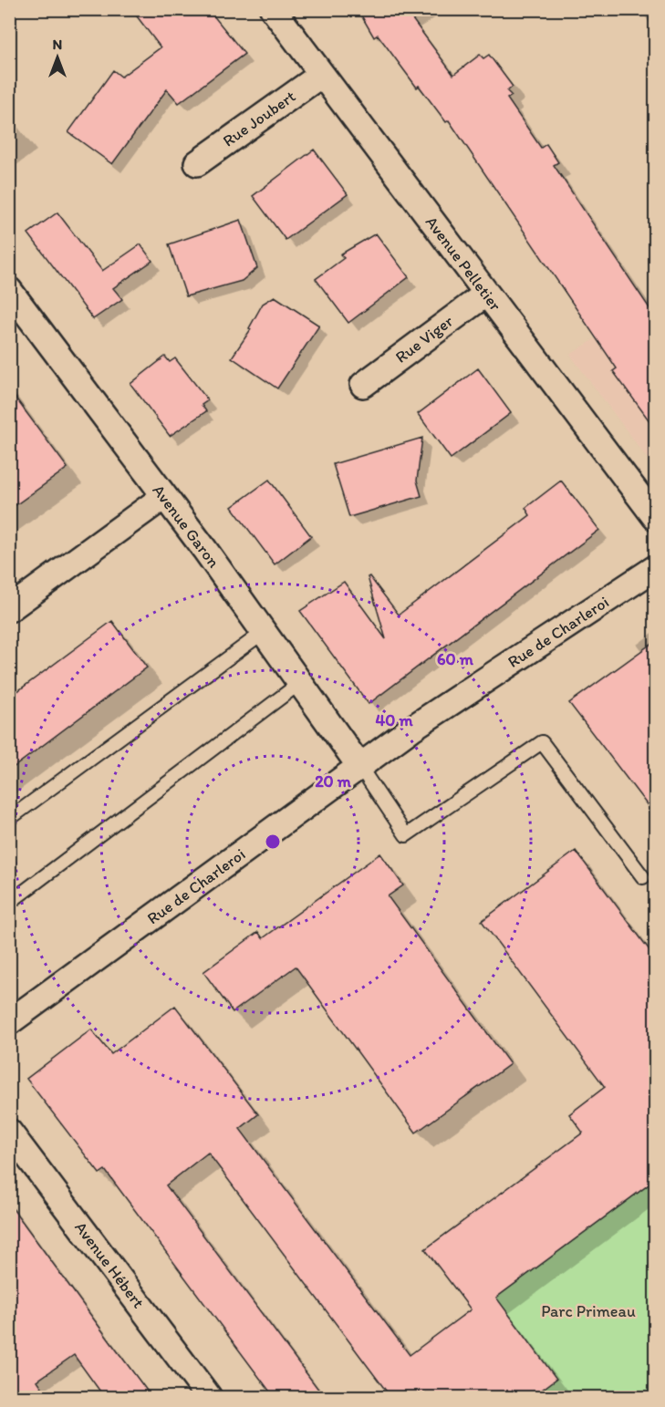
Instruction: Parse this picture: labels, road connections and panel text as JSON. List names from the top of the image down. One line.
{"streets":{"street":["Rue Joubert","Avenue Pelletier","Rue Viger","Avenue Garon","Rue de Charleroi","Avenue Hébert"]},"crossings":[["Rue Joubert","Avenue Pelletier"],["Avenue Pelletier","Rue Viger"],["Avenue Garon","Rue de Charleroi"]],"parks":["Parc Primeau"],"north":"top","rings":["60 m","40 m","20 m"]}
